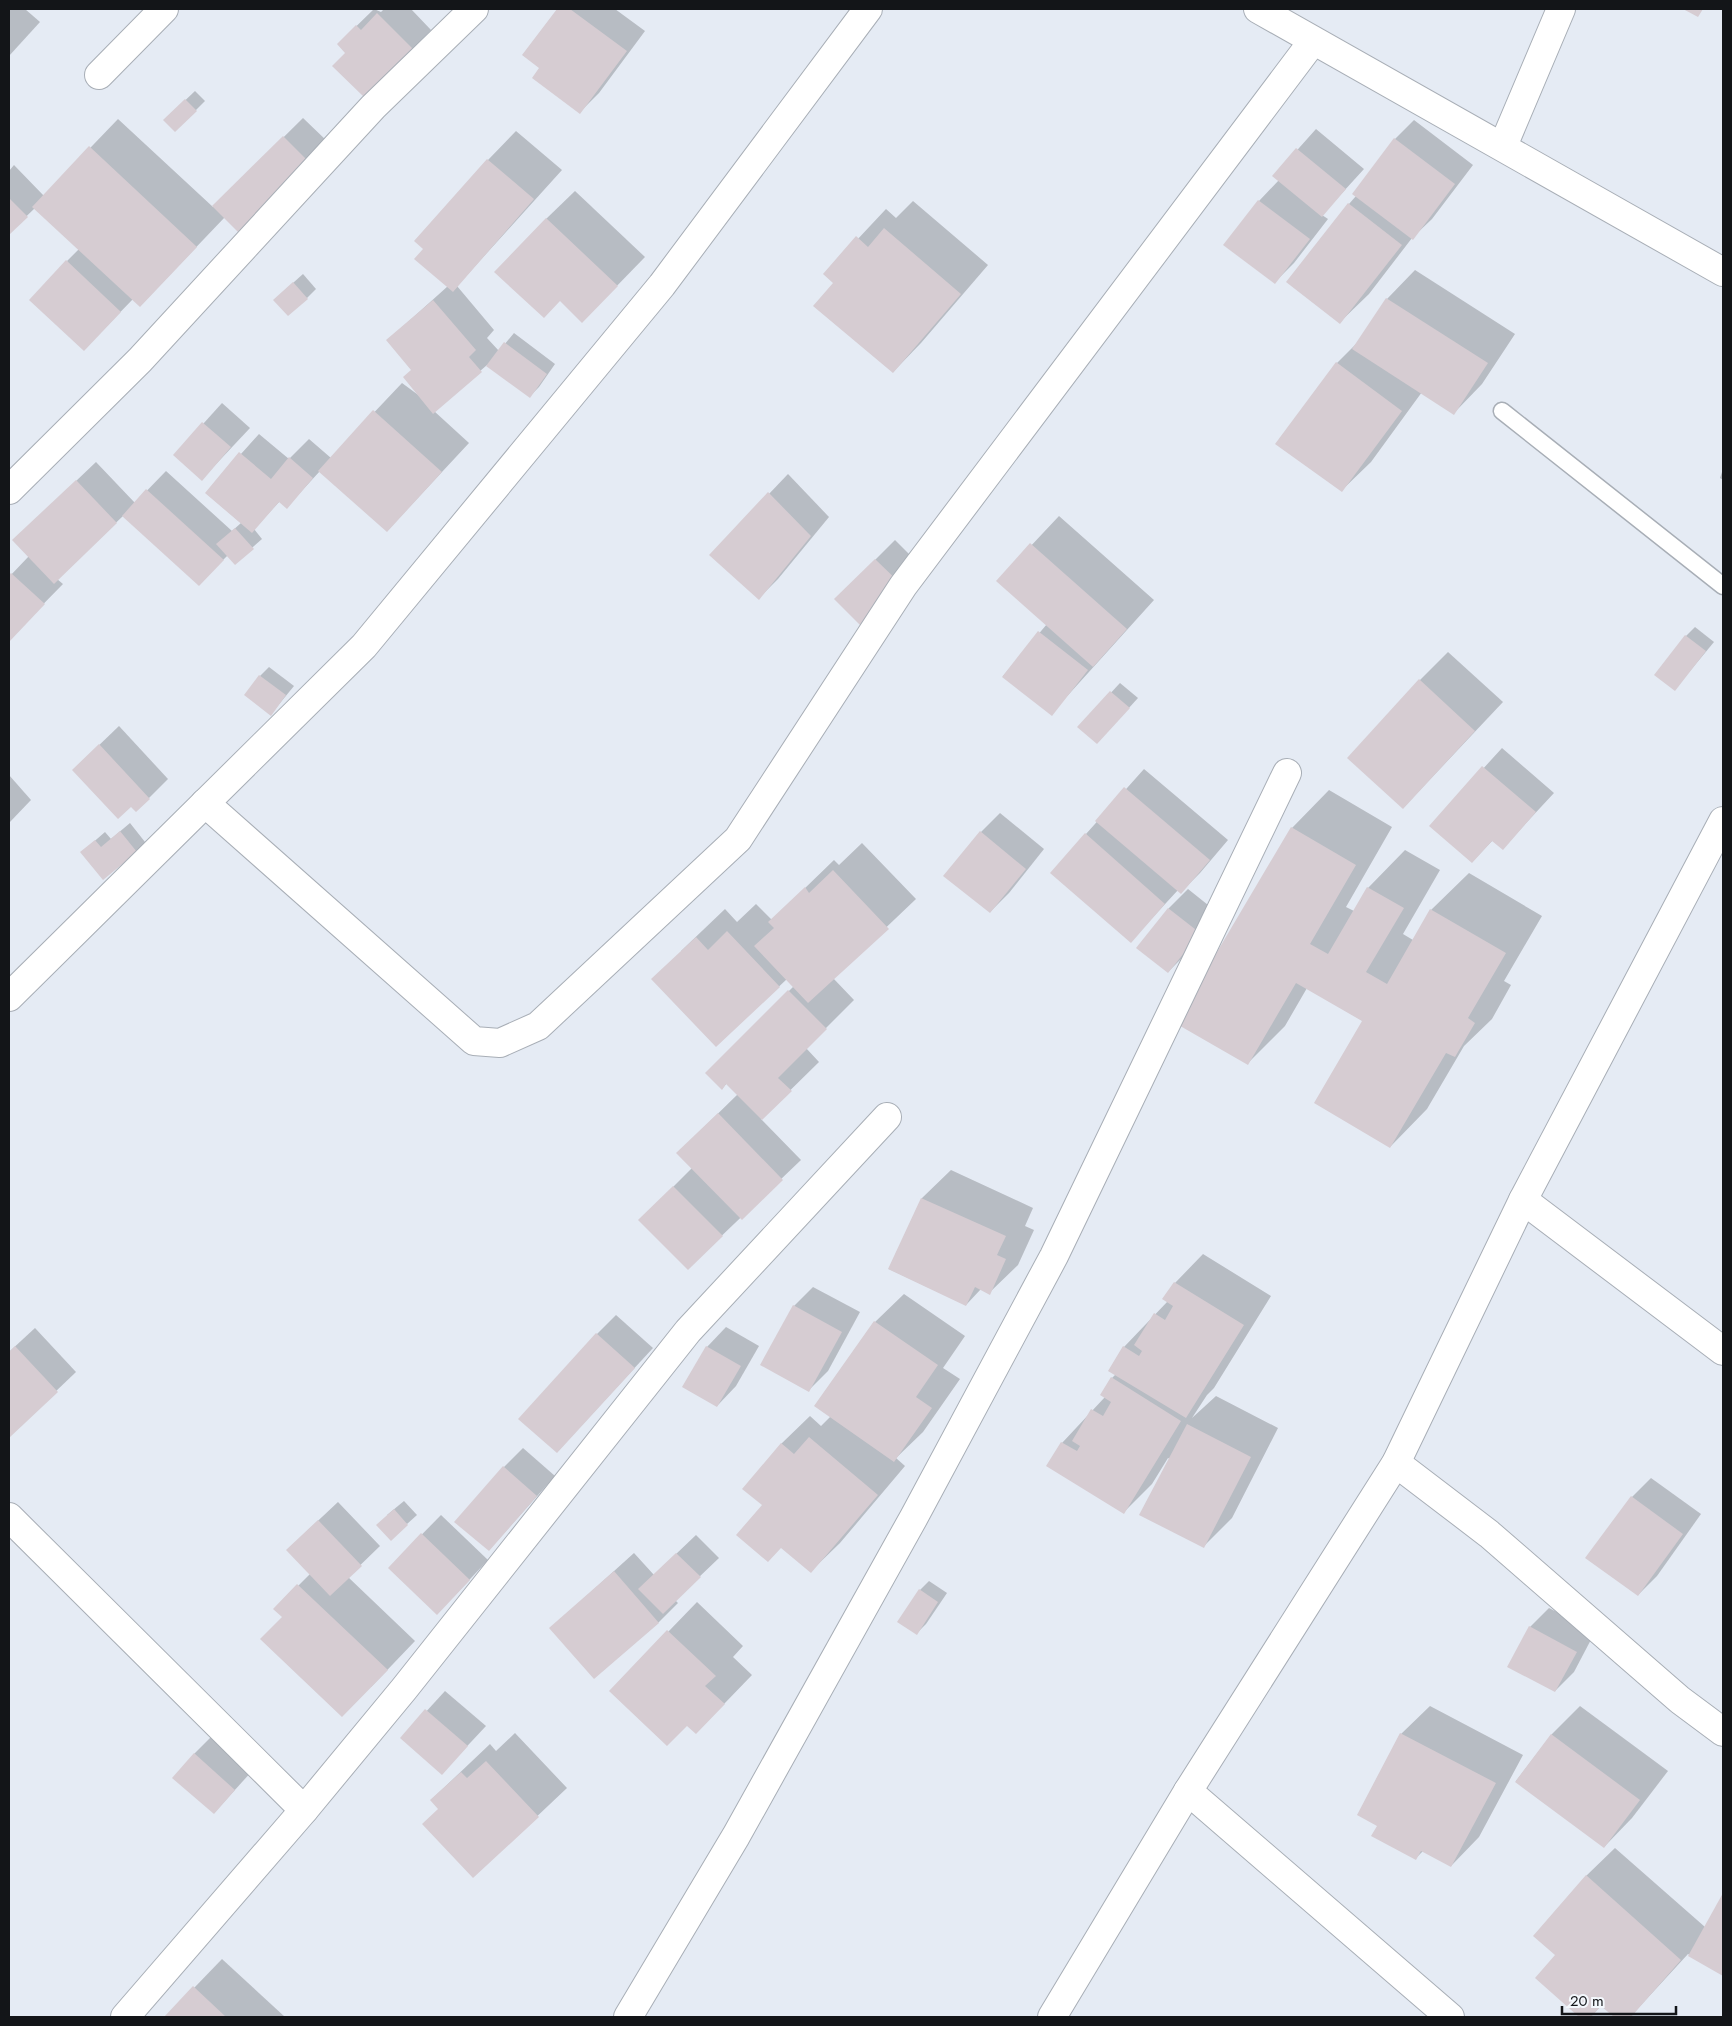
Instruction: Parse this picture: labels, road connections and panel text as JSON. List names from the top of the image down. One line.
{"scale_bar":"20 m"}
